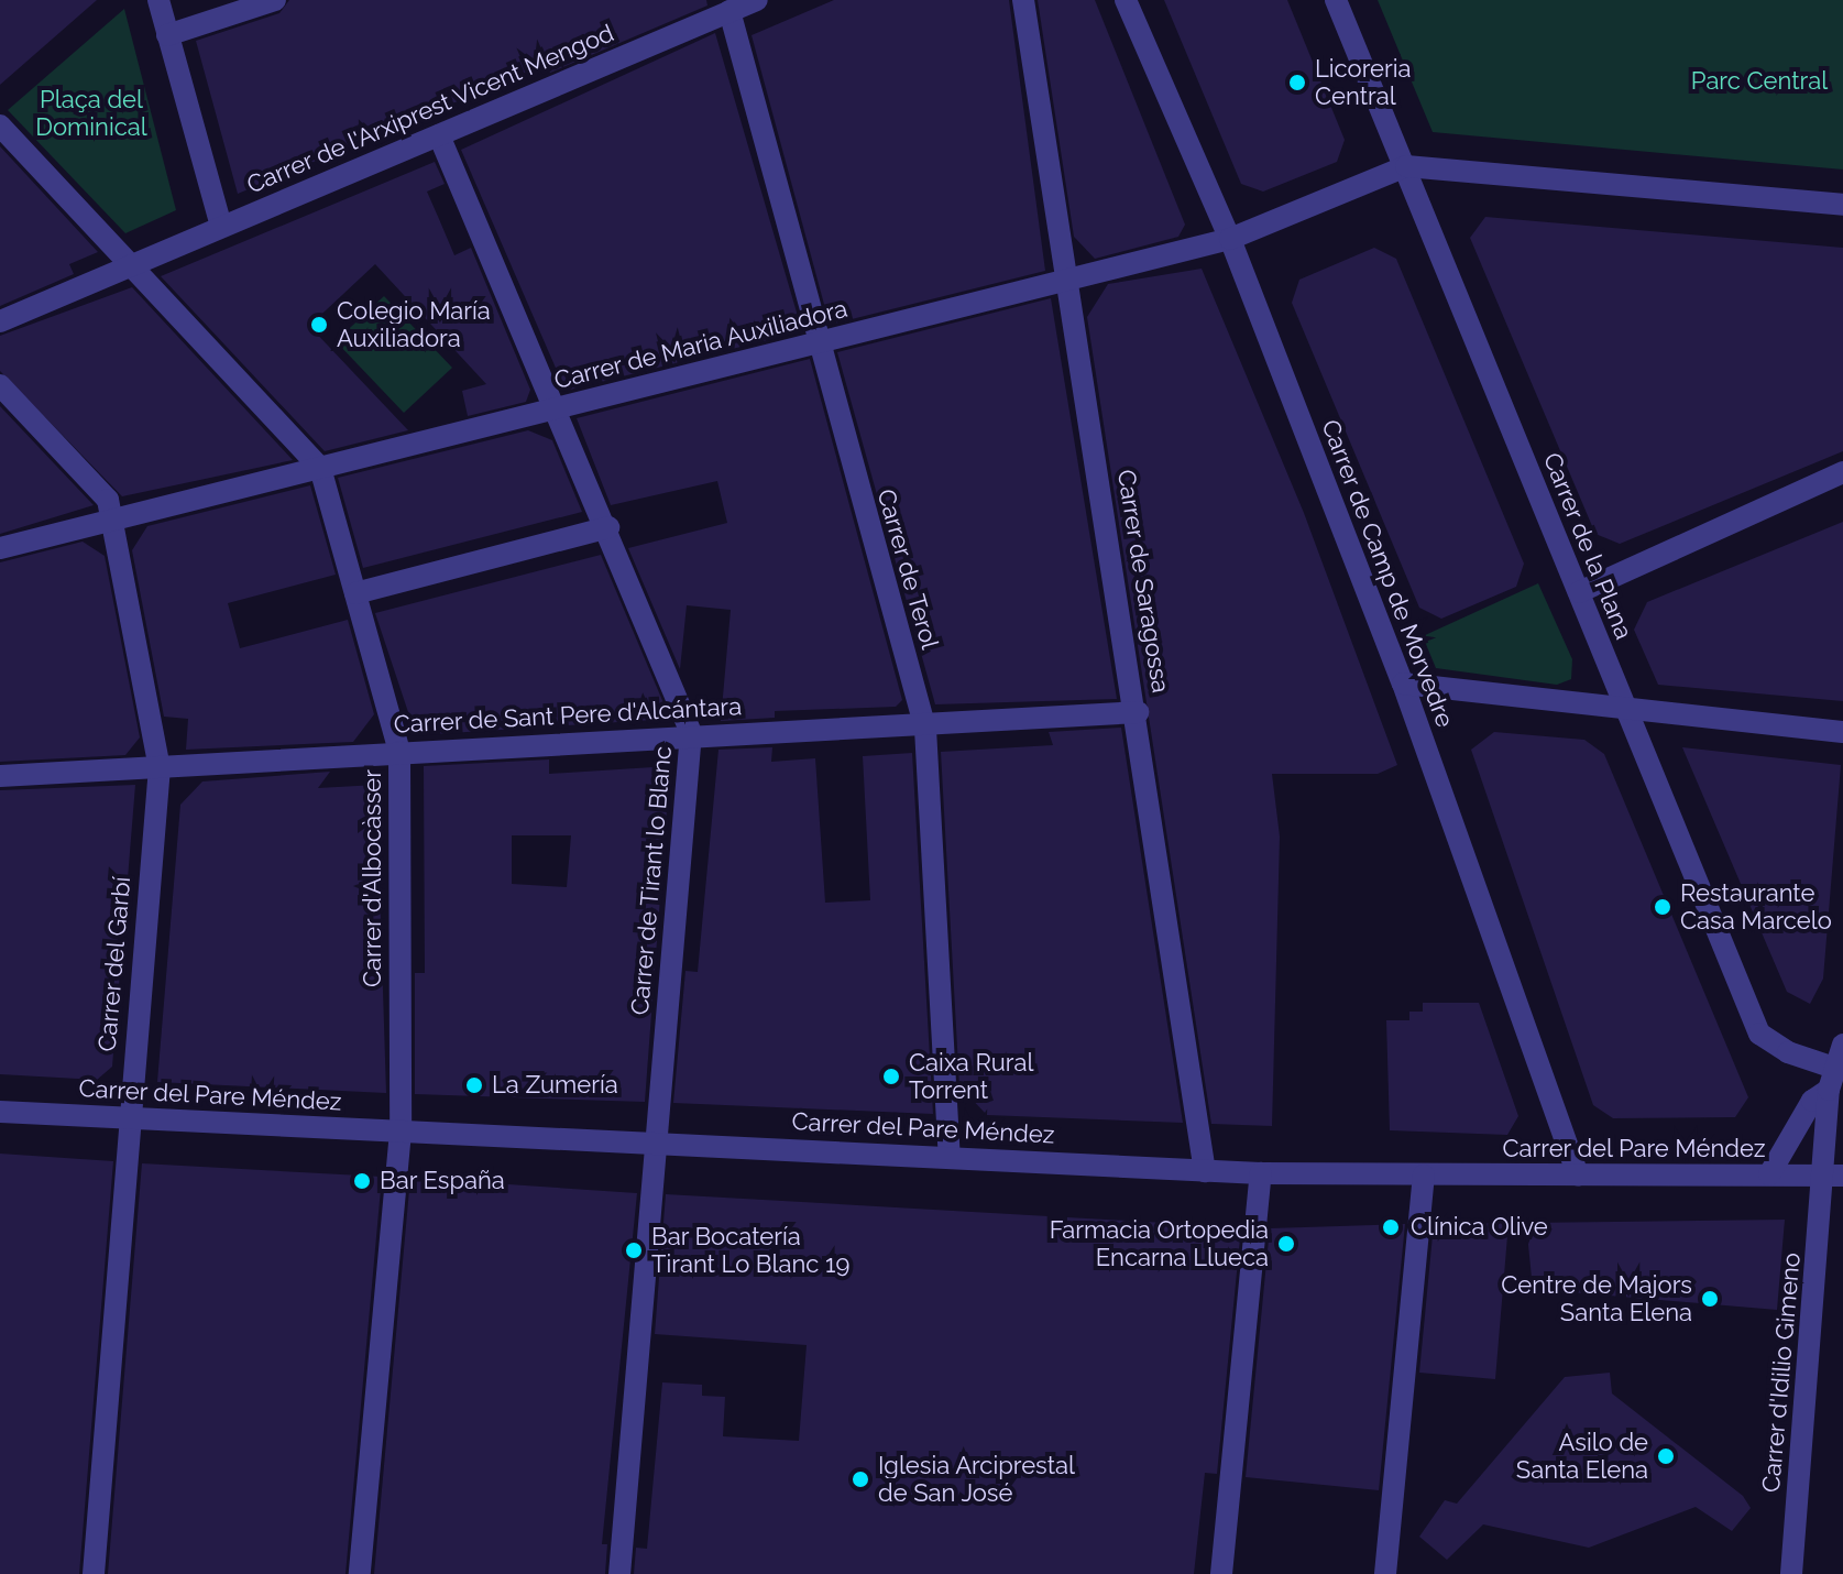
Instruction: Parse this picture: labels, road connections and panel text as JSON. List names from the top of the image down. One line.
{"streets":{"street":["Carrer de l'Arxiprest Vicent Mengod","Carrer de Maria Auxiliadora","Carrer de la Plana","Carrer de Terol","Carrer de Camp de Morvedre","Carrer de Saragossa","Carrer de Sant Pere d'Alcántara","Carrer d'Albocàsser","Carrer de Tirant lo Blanc","Carrer del Garbí","Carrer del Pare Méndez","Carrer d'Idilio Gimeno"]},"crossings":[["Carrer de l'Arxiprest Vicent Mengod","Carrer de Terol"],["Carrer de l'Arxiprest Vicent Mengod","Carrer d'Albocàsser"],["Carrer de l'Arxiprest Vicent Mengod","Carrer de Tirant lo Blanc"],["Carrer de Maria Auxiliadora","Carrer de la Plana"],["Carrer de Maria Auxiliadora","Carrer de Terol"],["Carrer de Maria Auxiliadora","Carrer de Camp de Morvedre"],["Carrer de Maria Auxiliadora","Carrer de Saragossa"],["Carrer de Maria Auxiliadora","Carrer d'Albocàsser"],["Carrer de Maria Auxiliadora","Carrer de Tirant lo Blanc"],["Carrer de Maria Auxiliadora","Carrer del Garbí"],["Carrer de la Plana","Carrer d'Idilio Gimeno"],["Carrer de Terol","Carrer de Sant Pere d'Alcántara"],["Carrer de Terol","Carrer del Pare Méndez"],["Carrer de Camp de Morvedre","Carrer del Pare Méndez"],["Carrer de Saragossa","Carrer de Sant Pere d'Alcántara"],["Carrer de Saragossa","Carrer del Pare Méndez"],["Carrer de Sant Pere d'Alcántara","Carrer d'Albocàsser"],["Carrer de Sant Pere d'Alcántara","Carrer de Tirant lo Blanc"],["Carrer de Sant Pere d'Alcántara","Carrer del Garbí"],["Carrer d'Albocàsser","Carrer del Pare Méndez"],["Carrer de Tirant lo Blanc","Carrer del Pare Méndez"],["Carrer del Garbí","Carrer del Pare Méndez"],["Carrer del Pare Méndez","Carrer d'Idilio Gimeno"]],"parks":["Parc Central","Plaça del Dominical"],"places":["Licoreria Central","Colegio María Auxiliadora","Restaurante Casa Marcelo","Caixa Rural Torrent","La Zumería","Bar España","Clínica Olive","Farmacia Ortopedia Encarna Llueca","Bar Bocatería Tirant Lo Blanc 19","Centre de Majors Santa Elena","Asilo de Santa Elena","Iglesia Arciprestal de San José"]}
